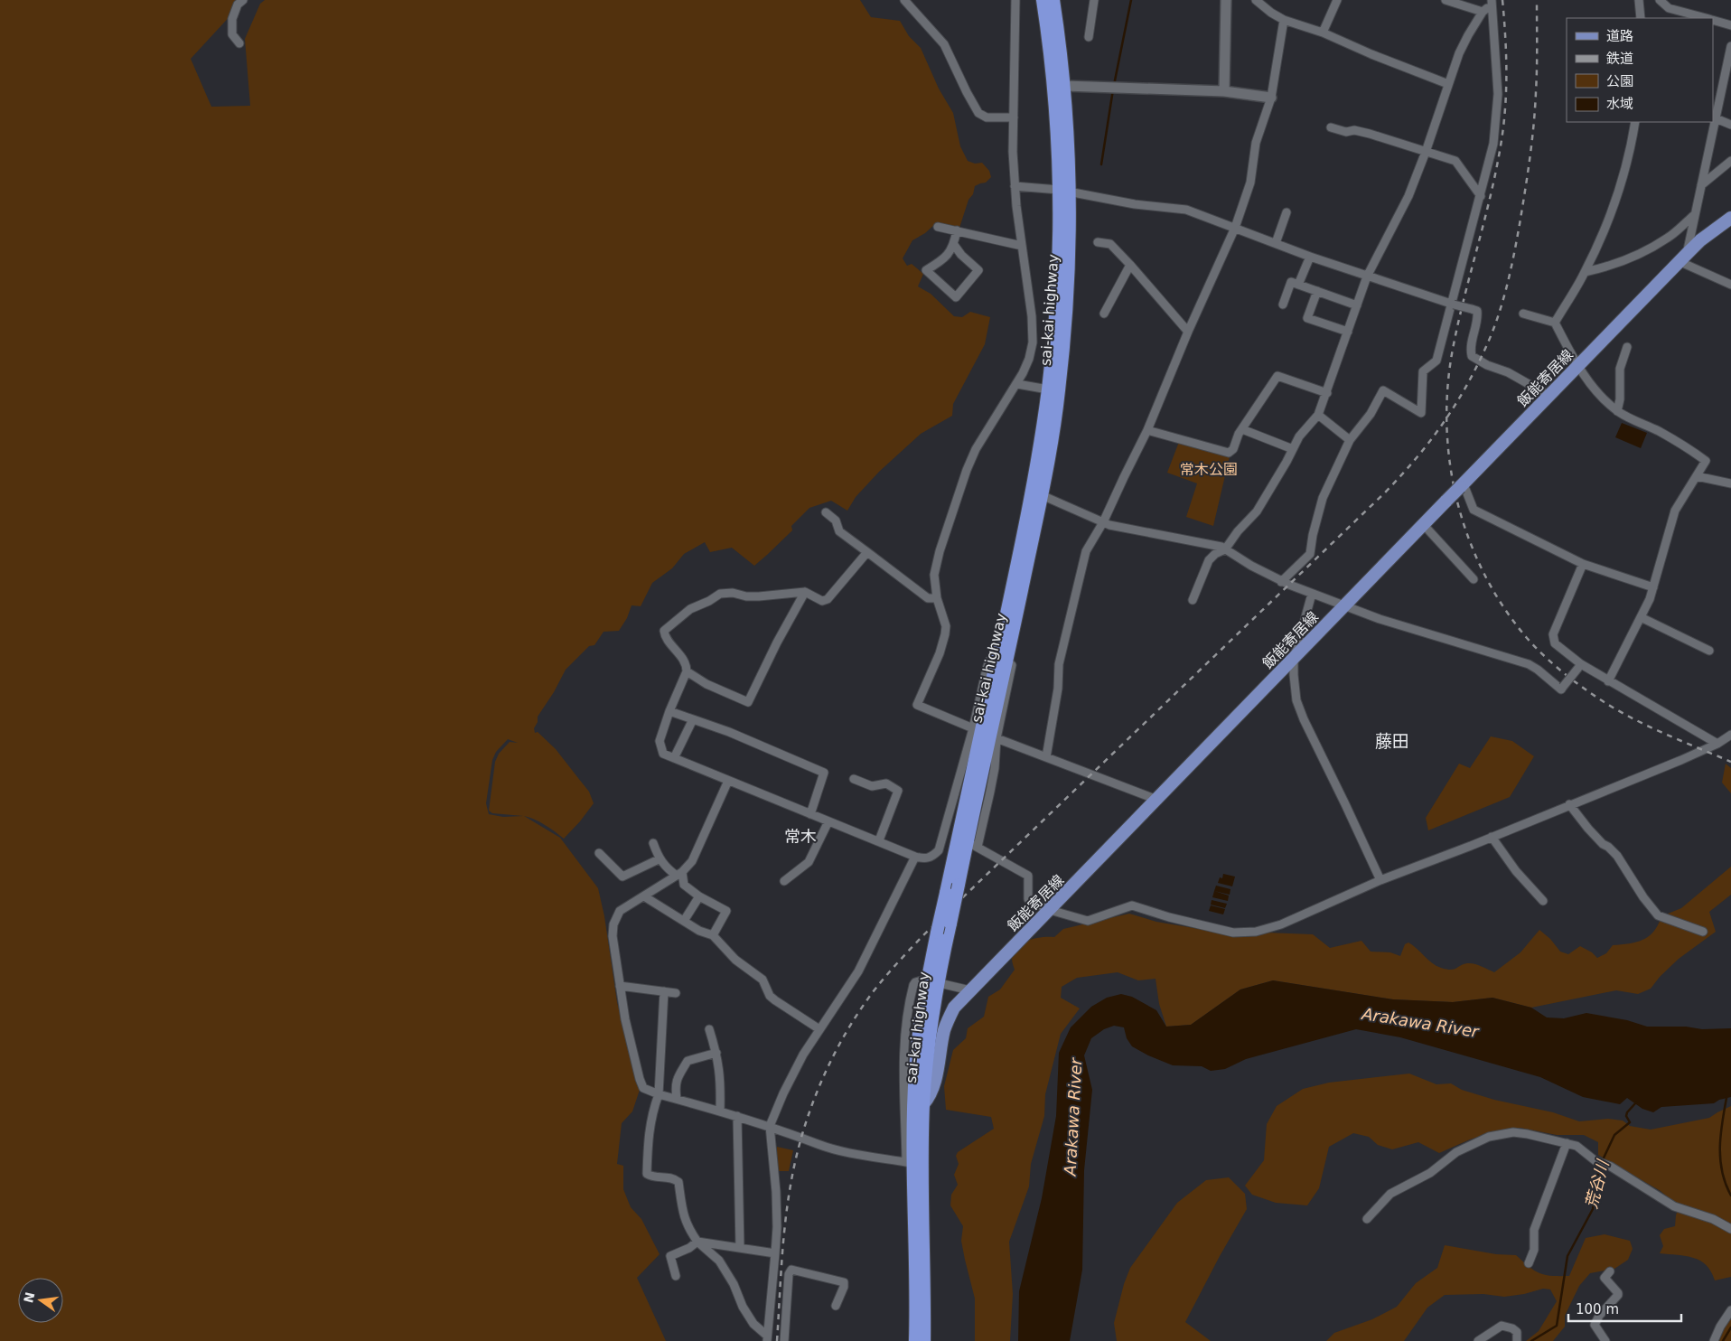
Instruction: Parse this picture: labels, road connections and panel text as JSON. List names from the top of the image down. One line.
{"streets":{"highway":["sai-kai highway"],"main road":["飯能寄居線"]},"crossings":[["sai-kai highway","飯能寄居線"]],"districts":["藤田","常木"],"water":["Arakawa River","荒谷川"],"parks":["常木公園"],"legend":["道路","鉄道","公園","水域"],"scale_bar":"100 m","north":"left"}
